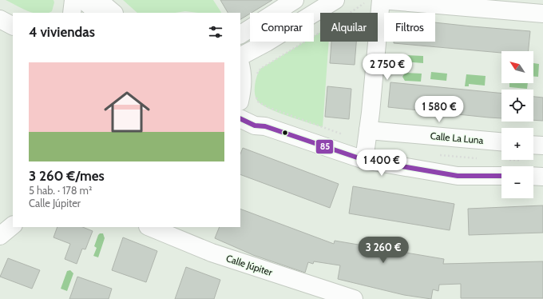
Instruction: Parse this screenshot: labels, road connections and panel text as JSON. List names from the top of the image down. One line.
{"streets":{"street":["Calle La Luna","Calle Júpiter"]},"lines":["transit line 85"],"north":"top left","page":{"chip":["Comprar","Alquilar","Filtros"],"heading":"4 viviendas","map_buttons":["+","−"],"list":[{"name":"3 260 €/mes","note":"5 hab. · 178 m² · Calle Júpiter"}],"price":["2 750 €","1 580 €","1 400 €","3 260 €"]}}
